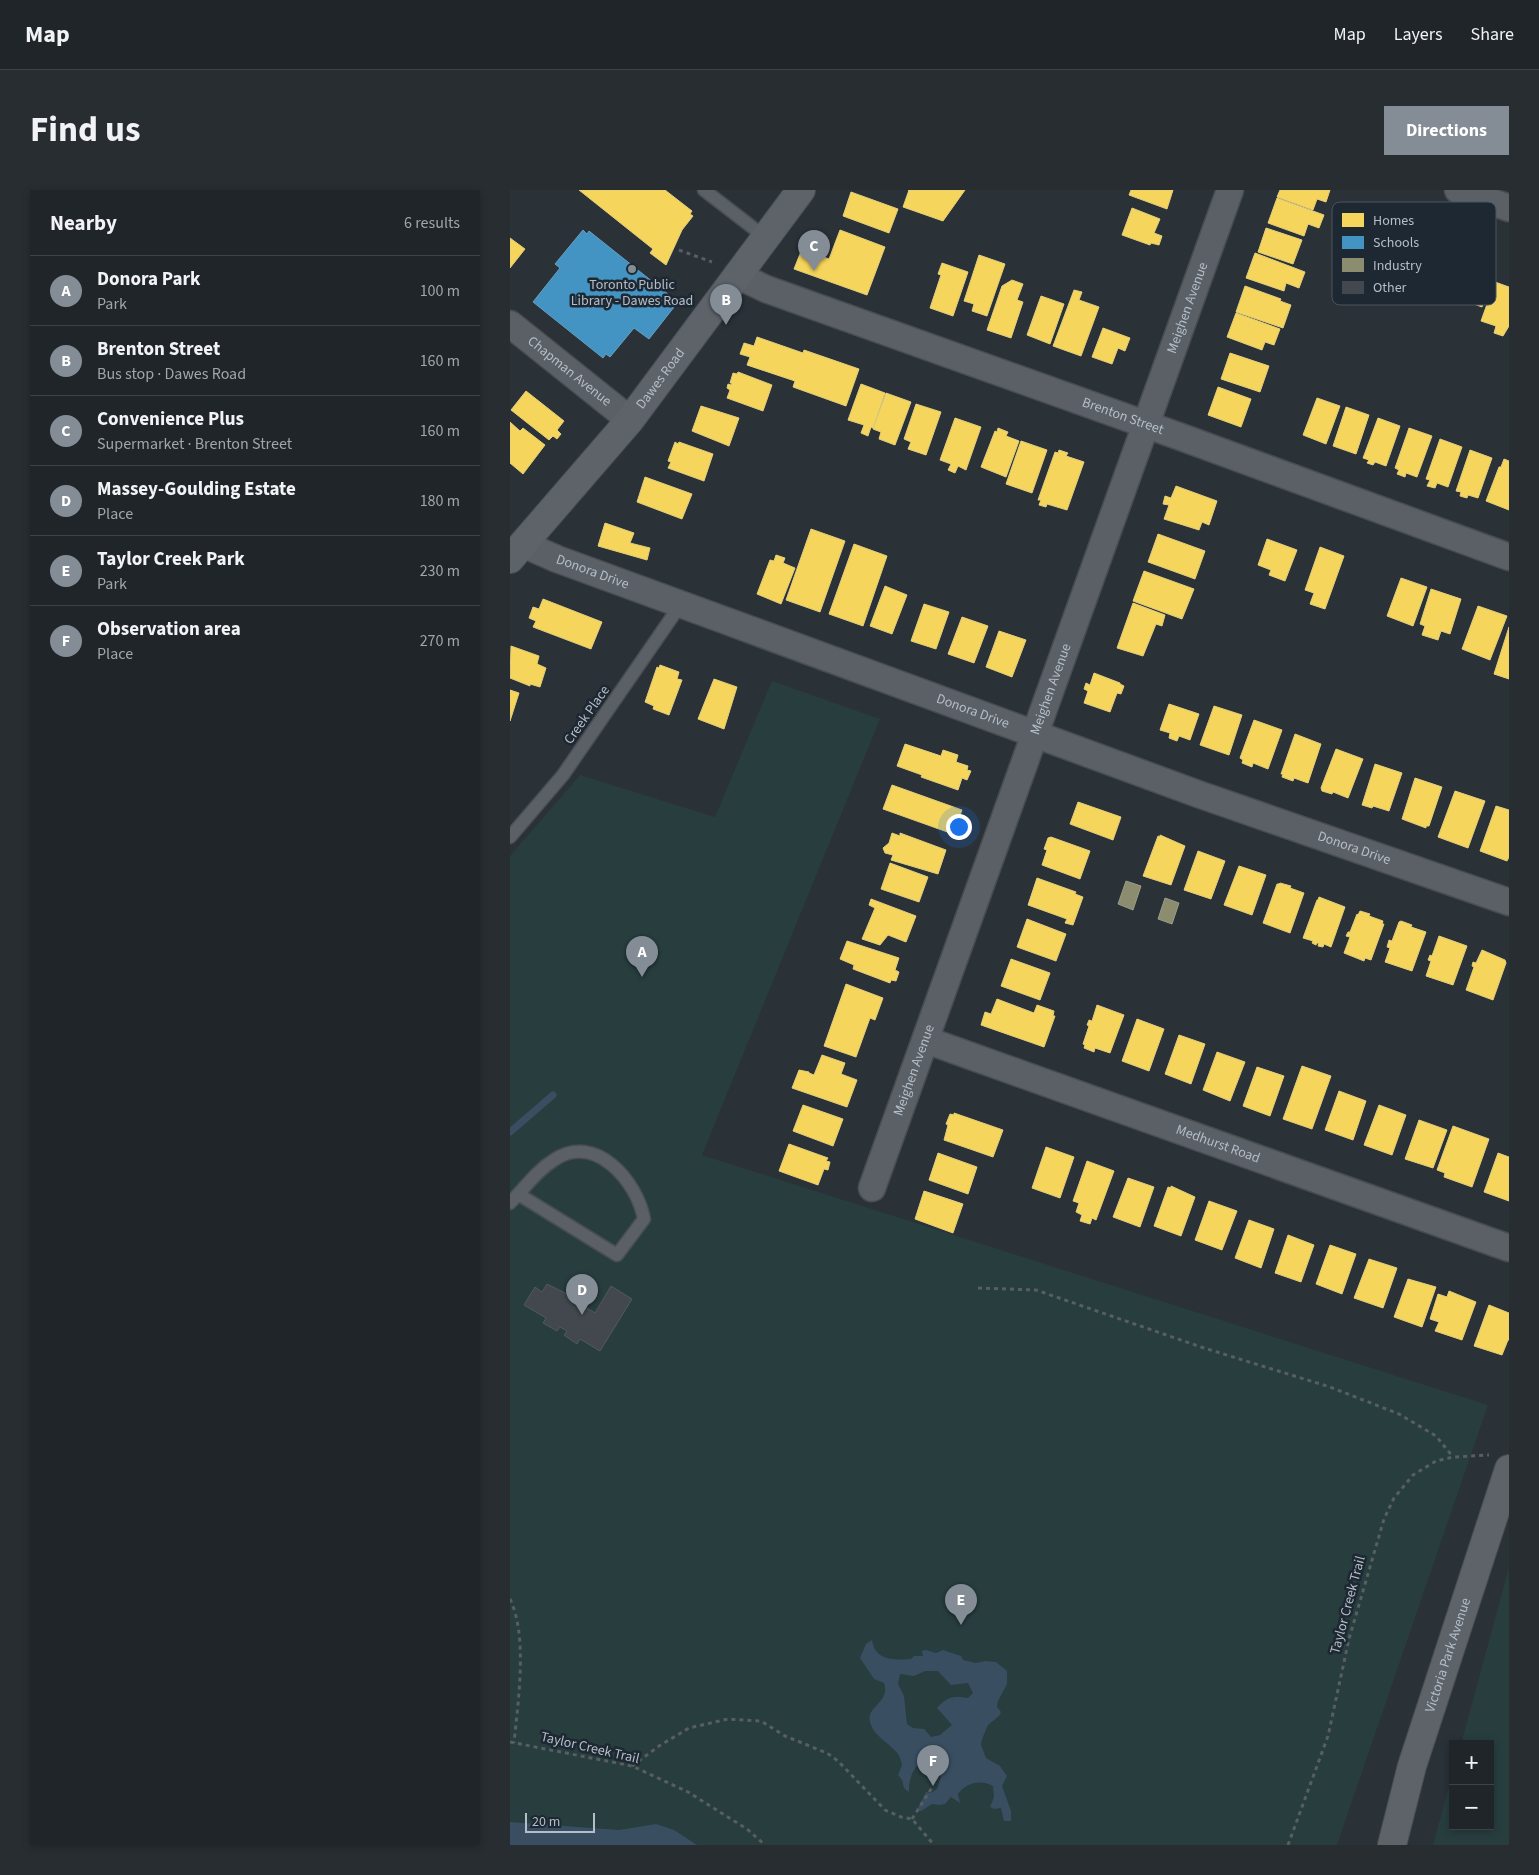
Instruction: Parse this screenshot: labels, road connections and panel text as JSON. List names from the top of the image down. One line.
{"streets":{"street":["Meighen Avenue","Chapman Avenue","Dawes Road","Brenton Street","Donora Drive","Medhurst Road","Victoria Park Avenue"],"lane":["Creek Place"],"path":["Taylor Creek Trail"]},"crossings":[["Meighen Avenue","Brenton Street"],["Meighen Avenue","Donora Drive"],["Meighen Avenue","Medhurst Road"],["Chapman Avenue","Dawes Road"],["Dawes Road","Brenton Street"],["Dawes Road","Donora Drive"],["Donora Drive","Creek Place"],["Taylor Creek Trail","Victoria Park Avenue"]],"places":["Toronto Public Library - Dawes Road"],"legend":["Homes","Schools","Industry","Other"],"scale_bar":"20 m","page":{"header":"Map","nav":["Map","Layers","Share"],"title":"Find us","buttons":"Directions","heading":["Nearby","6 results"],"pins":["C","B","A","D","E","F"],"list":[{"mark":"A","name":"Donora Park","note":"Park","value":"100 m"},{"mark":"B","name":"Brenton Street","note":"Bus stop · Dawes Road","value":"160 m"},{"mark":"C","name":"Convenience Plus","note":"Supermarket · Brenton Street","value":"160 m"},{"mark":"D","name":"Massey-Goulding Estate","note":"Place","value":"180 m"},{"mark":"E","name":"Taylor Creek Park","note":"Park","value":"230 m"},{"mark":"F","name":"Observation area","note":"Place","value":"270 m"}],"map_buttons":["+","−"],"scale":"20 m"}}
